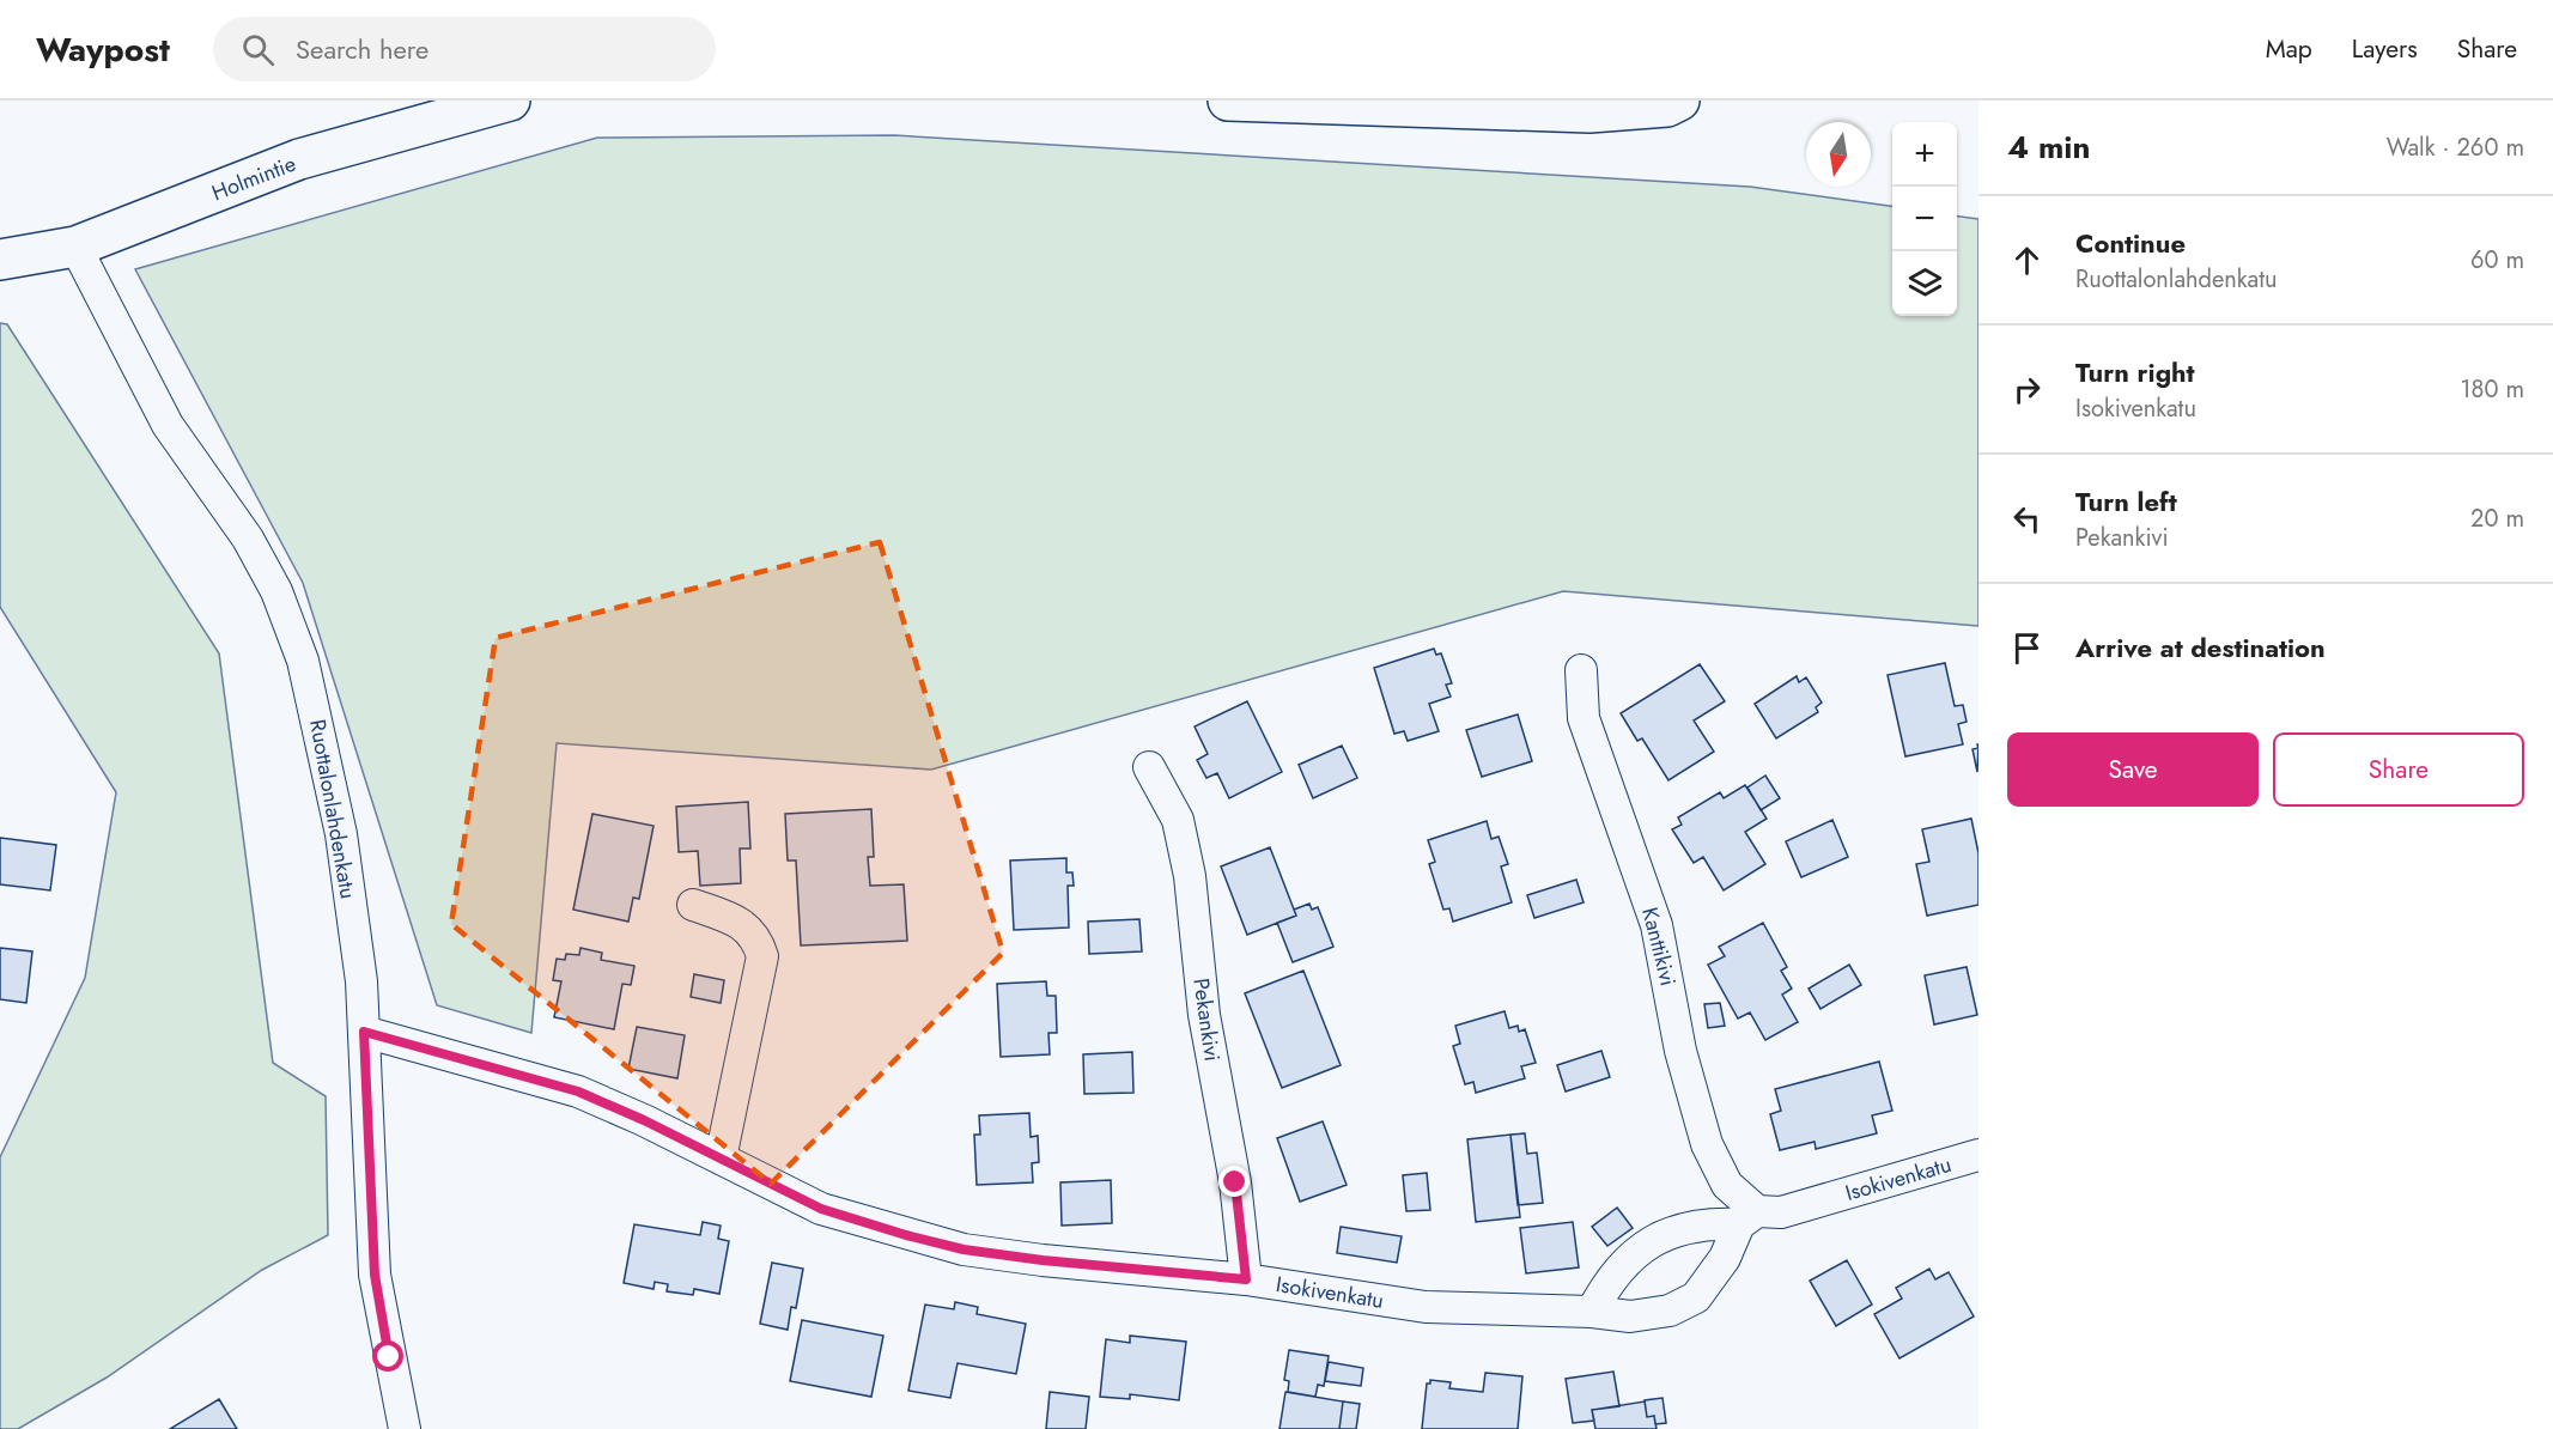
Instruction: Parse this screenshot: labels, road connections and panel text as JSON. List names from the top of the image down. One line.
{"streets":{"street":["Holmintie","Ruottalonlahdenkatu","Kanttikivi","Pekankivi","Isokivenkatu"]},"crossings":[["Holmintie","Ruottalonlahdenkatu"],["Ruottalonlahdenkatu","Isokivenkatu"],["Kanttikivi","Isokivenkatu"],["Pekankivi","Isokivenkatu"]],"north":"bottom","page":{"header":"Waypost","search":"Search here","nav":["Map","Layers","Share"],"heading":["4 min","Walk · 260 m"],"map_buttons":["+","−"],"list":[["Continue","Ruottalonlahdenkatu","60 m"],["Turn right","Isokivenkatu","180 m"],["Turn left","Pekankivi","20 m"],"Arrive at destination"],"buttons":["Save","Share"]}}
